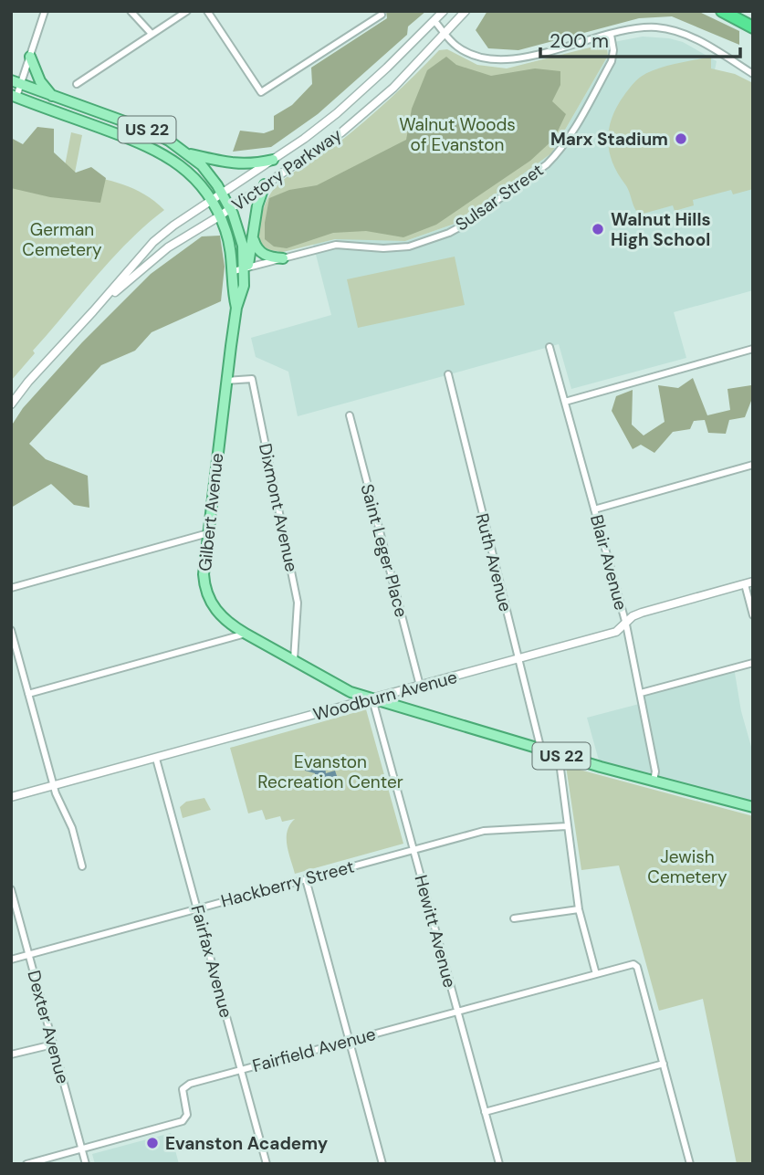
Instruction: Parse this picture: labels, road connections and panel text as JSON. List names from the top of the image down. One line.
{"streets":{"main road":["US 22","Gilbert Avenue"],"street":["Victory Parkway","Sulsar Street","Dixmont Avenue","Saint Leger Place","Ruth Avenue","Blair Avenue","Woodburn Avenue","Hackberry Street","Hewitt Avenue","Fairfax Avenue","Dexter Avenue","Fairfield Avenue"]},"crossings":[["US 22","Victory Parkway"],["US 22","Sulsar Street"],["US 22","Gilbert Avenue"],["US 22","Ruth Avenue"],["US 22","Blair Avenue"],["US 22","Woodburn Avenue"],["US 22","Hewitt Avenue"],["Victory Parkway","Gilbert Avenue"],["Sulsar Street","Gilbert Avenue"],["Dixmont Avenue","Gilbert Avenue"],["Gilbert Avenue","Woodburn Avenue"],["Gilbert Avenue","Hewitt Avenue"],["Saint Leger Place","Woodburn Avenue"],["Ruth Avenue","Woodburn Avenue"],["Blair Avenue","Woodburn Avenue"],["Woodburn Avenue","Hewitt Avenue"],["Woodburn Avenue","Fairfax Avenue"],["Hackberry Street","Hewitt Avenue"],["Hackberry Street","Fairfax Avenue"],["Hackberry Street","Dexter Avenue"],["Hewitt Avenue","Fairfield Avenue"],["Fairfax Avenue","Fairfield Avenue"],["Dexter Avenue","Fairfield Avenue"]],"parks":["Walnut Woods of Evanston","German Cemetery","Evanston Recreation Center","Jewish Cemetery"],"places":["Marx Stadium","Walnut Hills High School","Evanston Academy"],"scale_bar":"200 m"}
